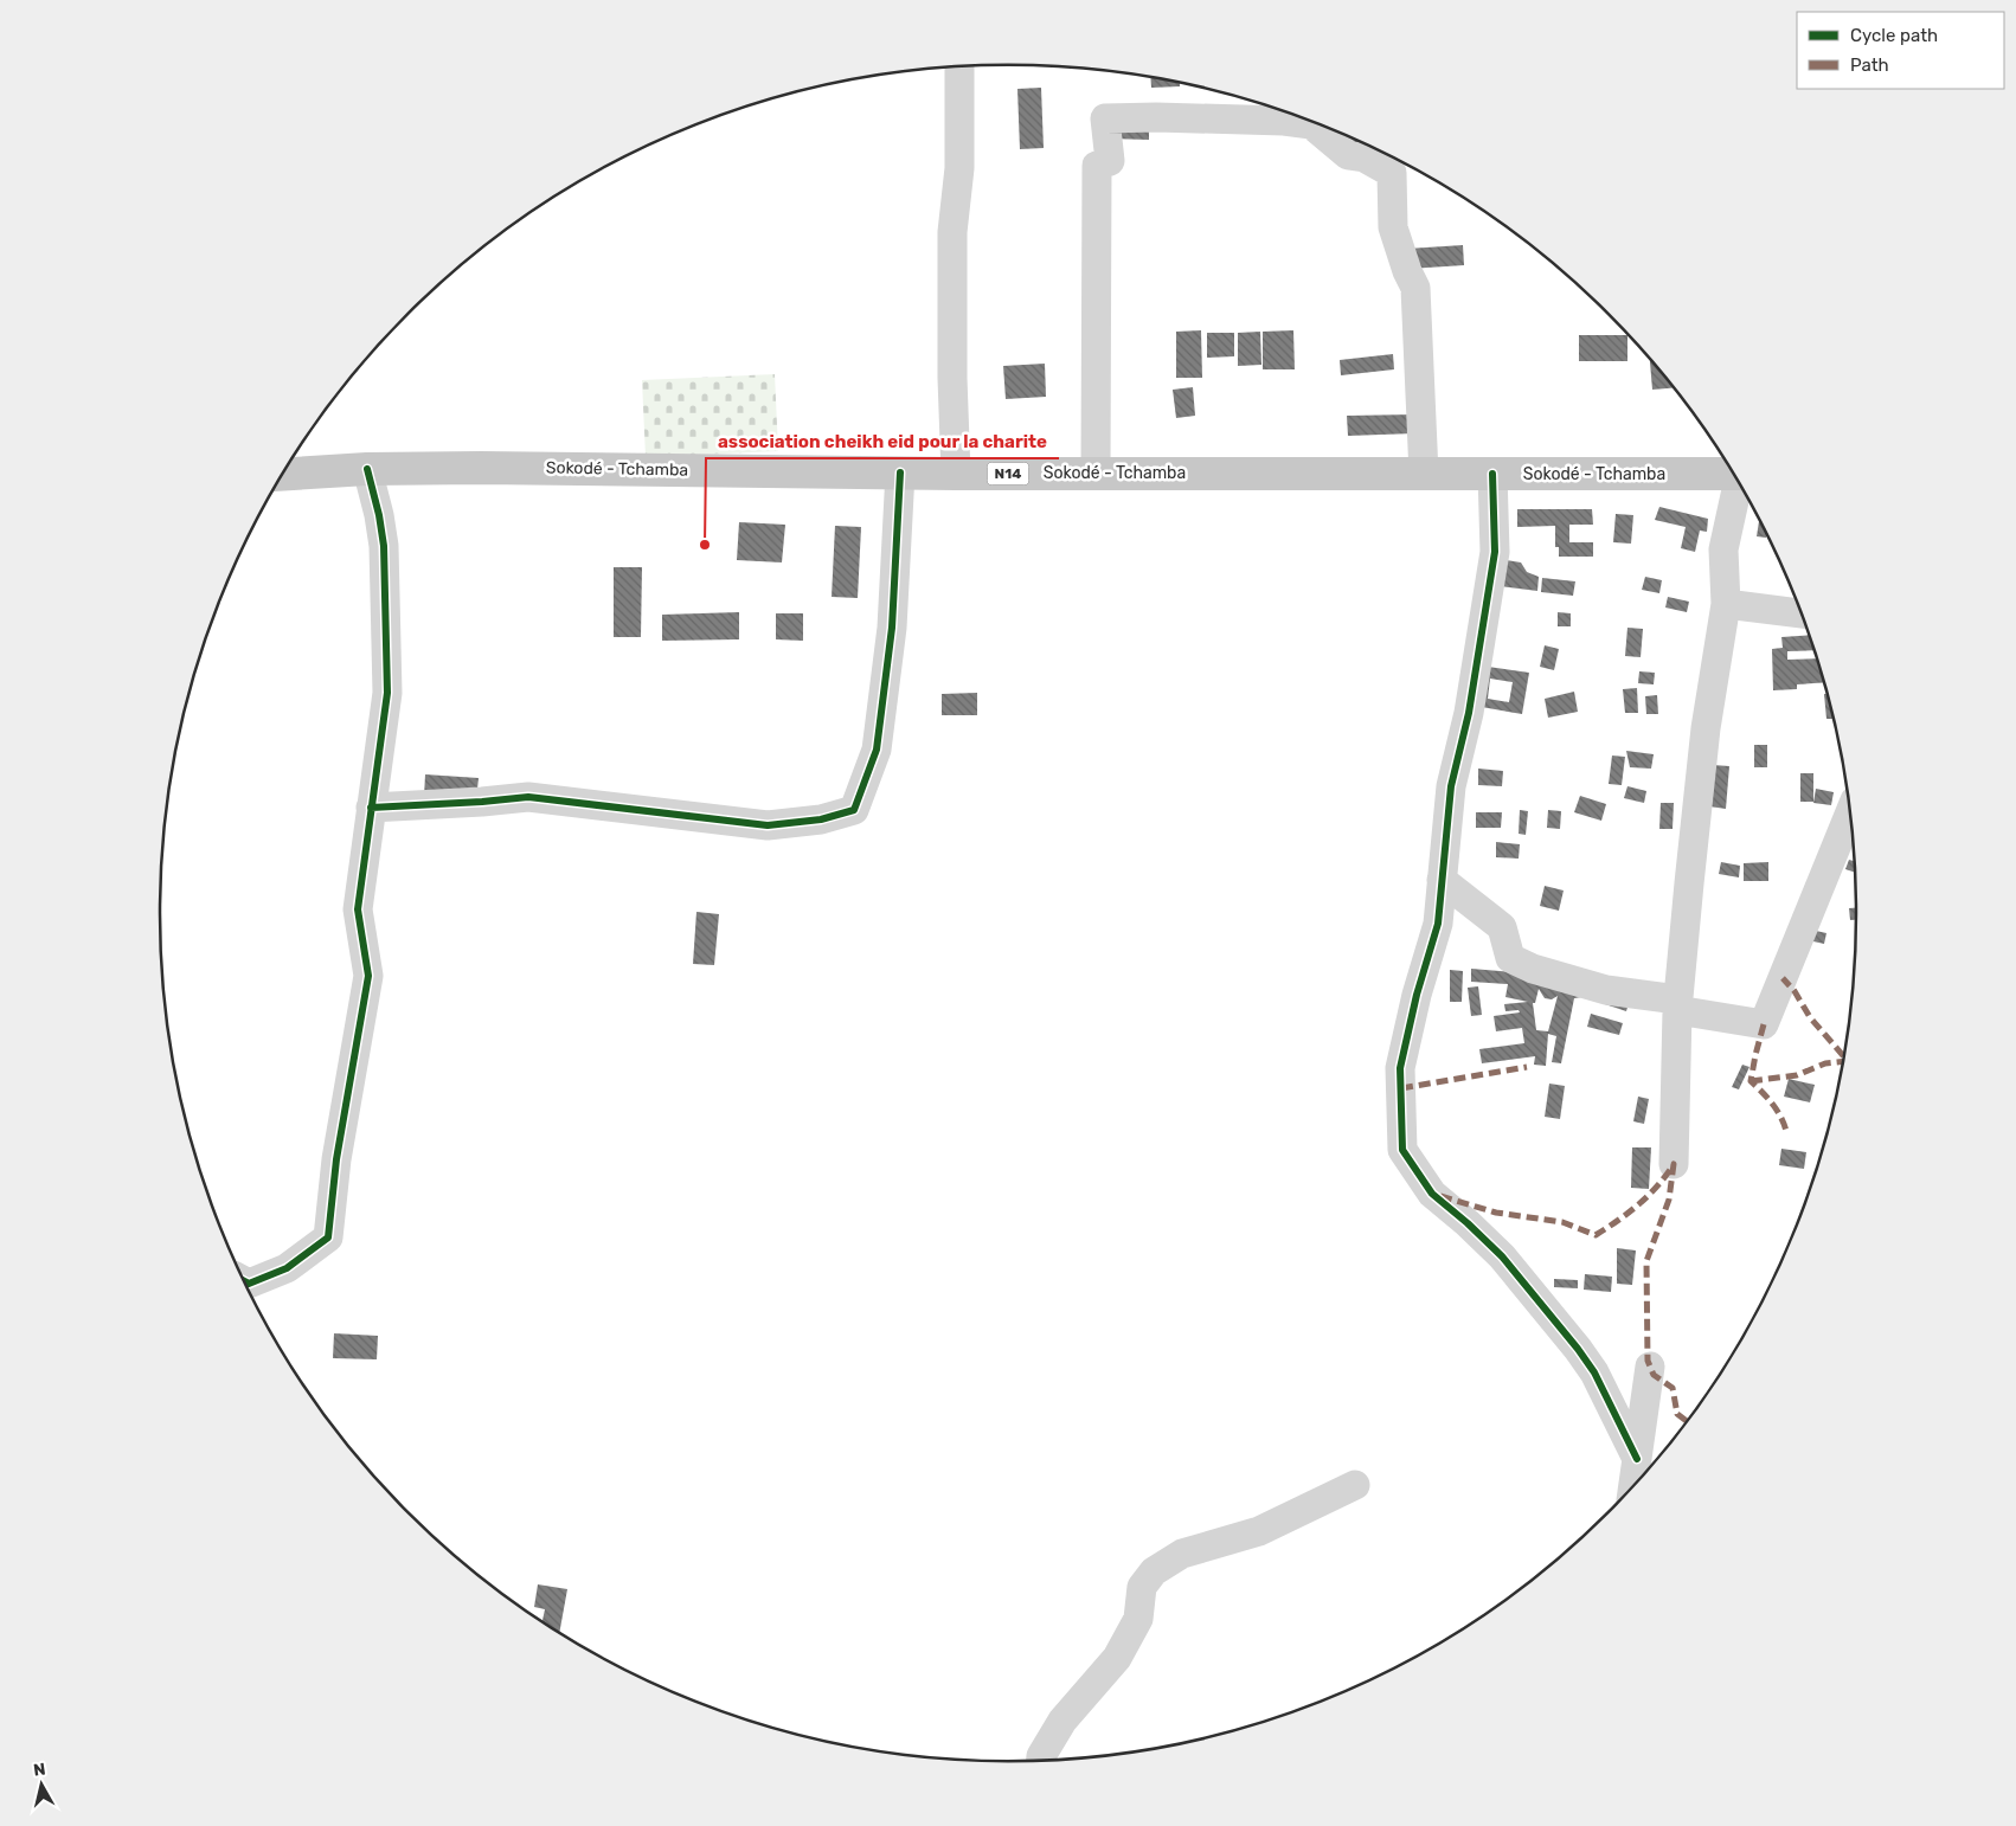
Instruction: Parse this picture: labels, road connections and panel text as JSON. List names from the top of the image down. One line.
{"streets":{"main road":["Sokodé - Tchamba","N14"]},"places":["association cheikh eid pour la charite"],"legend":["Cycle path","Path"],"north":"top"}
